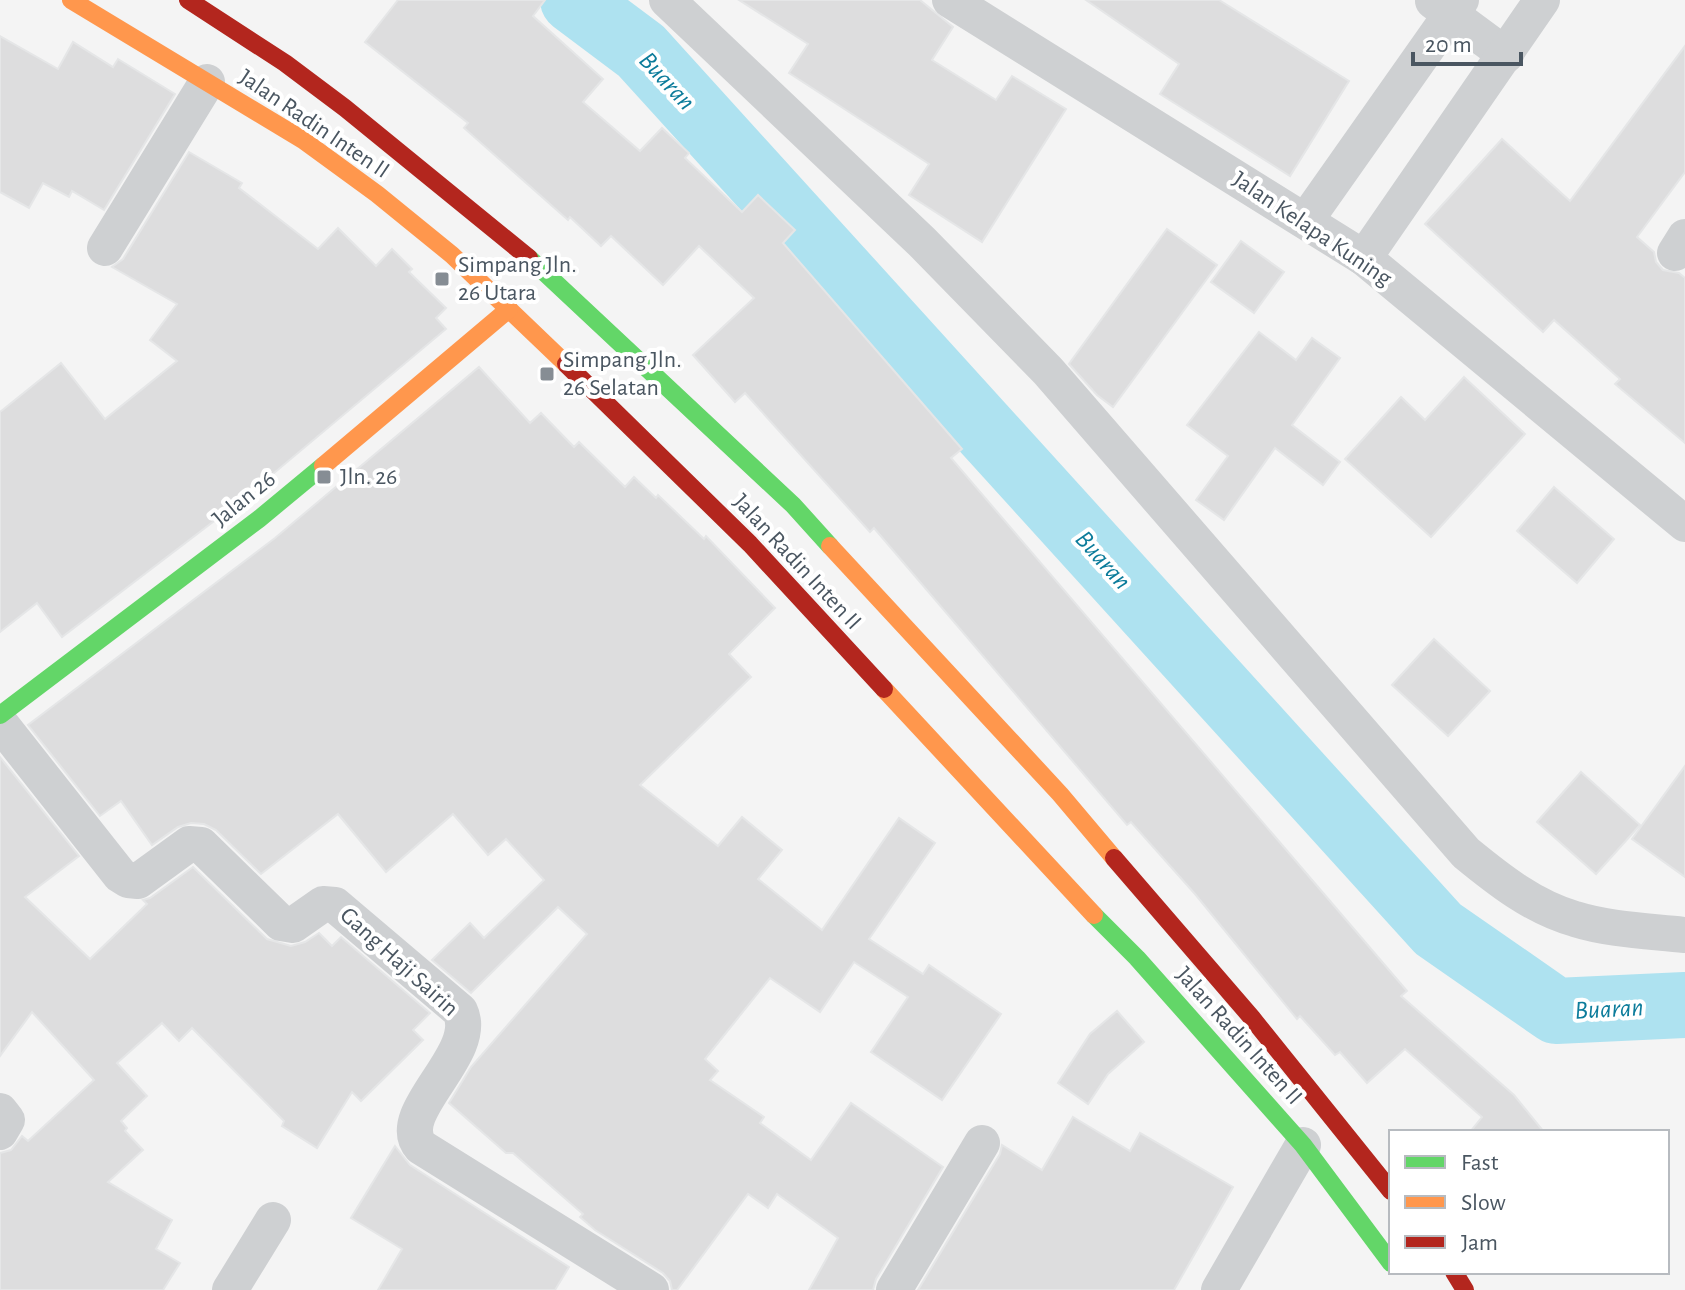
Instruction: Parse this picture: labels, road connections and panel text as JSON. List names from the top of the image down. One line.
{"streets":{"main road":["Jalan Radin Inten II","Jalan 26"],"street":["Jalan Kelapa Kuning","Gang Haji Sairin"]},"crossings":[["Jalan Radin Inten II","Jalan 26"]],"water":["Buaran"],"places":{"transit":["Simpang Jln. 26 Utara","Simpang Jln. 26 Selatan","Jln. 26"]},"legend":["Fast","Slow","Jam"],"scale_bar":"20 m"}
